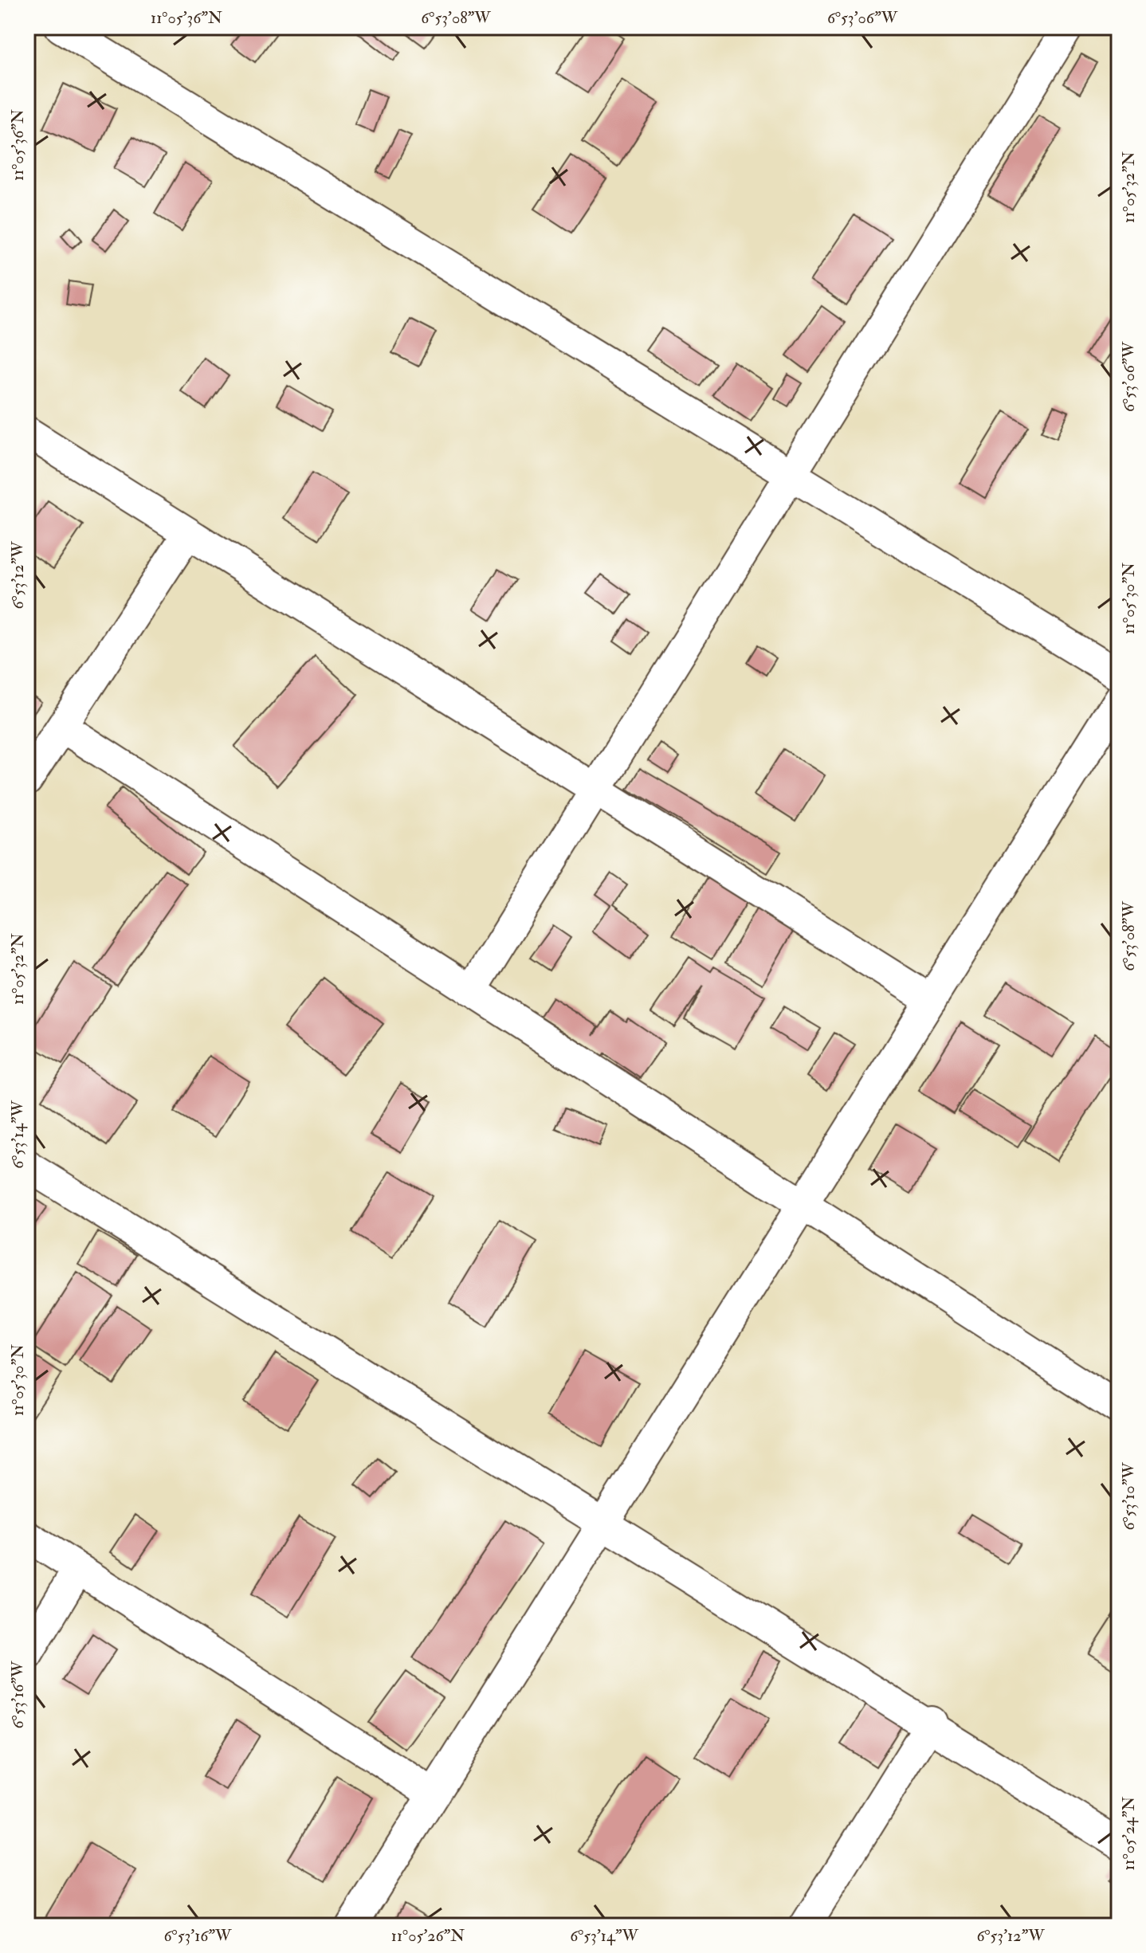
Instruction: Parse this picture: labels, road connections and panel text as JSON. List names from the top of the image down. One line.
{"coordinates":["11°05'36\"N","6°53'08\"W","6°53'06\"W","11°05'32\"N","6°53'12\"W","11°05'30\"N","6°53'14\"W","6°53'10\"W","6°53'16\"W","11°05'24\"N","11°05'26\"N"]}
